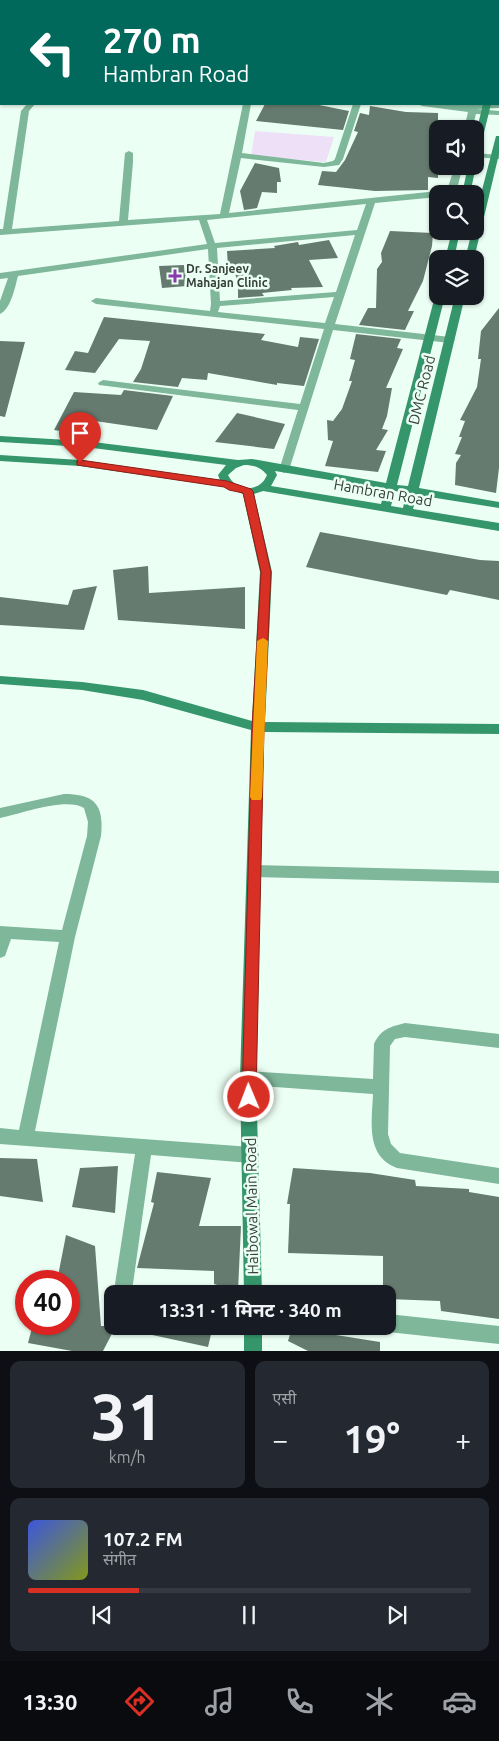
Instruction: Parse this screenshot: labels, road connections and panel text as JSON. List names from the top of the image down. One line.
{"streets":{"street":["DMC Road","Hambran Road","Haibowal Main Road"]},"crossings":[["DMC Road","Hambran Road"],["Hambran Road","Haibowal Main Road"]],"places":{"health":["Dr. Sanjeev Mahajan Clinic"]},"page":{"turn":["270 m","Hambran Road"],"limit":"40","trip":"13:31 · 1 मिनट · 340 m","tile":[["31","km/h"],"एसी"],"heat":["−","19°","+"],"song":["107.2 FM","संगीत"],"tabs":"13:30"}}
